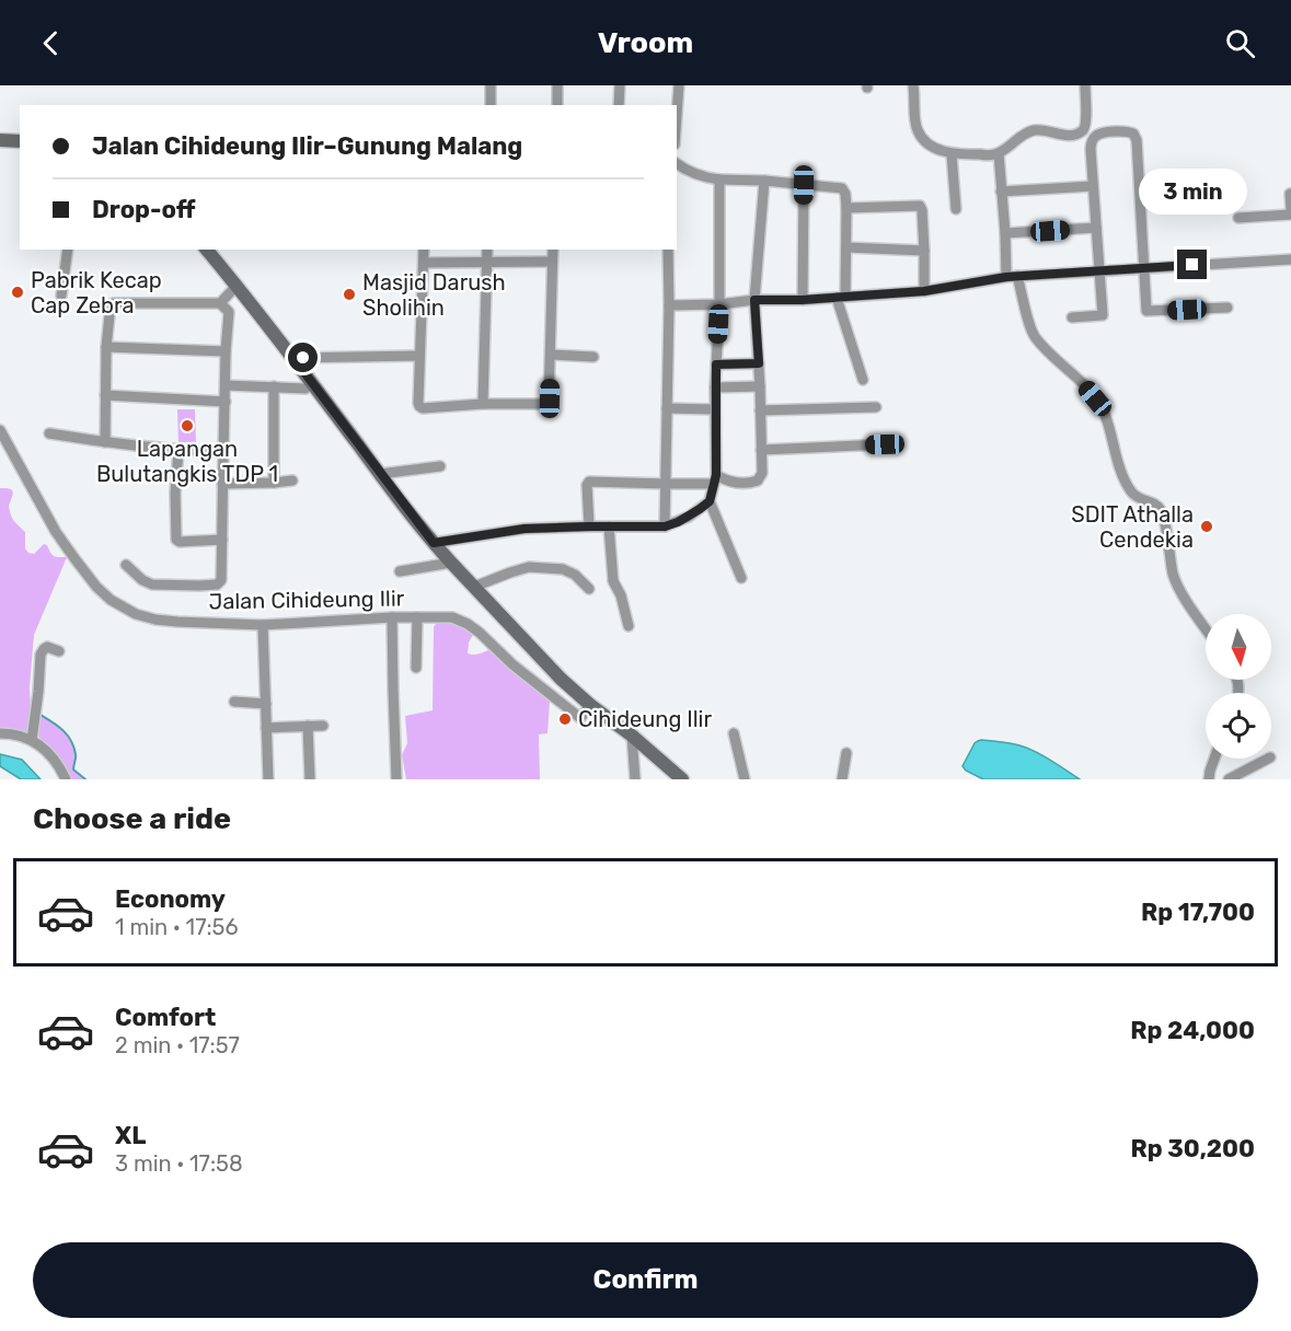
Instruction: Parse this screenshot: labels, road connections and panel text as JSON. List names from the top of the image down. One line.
{"streets":{"street":["Jalan Cihideung Ilir"]},"places":["Pabrik Kecap Cap Zebra","Masjid Darush Sholihin","Lapangan Bulutangkis TDP 1","SDIT Athalla Cendekia","Cihideung Ilir"],"north":"bottom","page":{"header":"Vroom","banner":["Jalan Cihideung Ilir–Gunung Malang","Drop-off"],"bubble":"3 min","heading":"Choose a ride","list":[{"name":"Economy","note":"1 min · 17:56","value":"Rp 17,700"},{"name":"Comfort","note":"2 min · 17:57","value":"Rp 24,000"},{"name":"XL","note":"3 min · 17:58","value":"Rp 30,200"}],"buttons":"Confirm"}}
